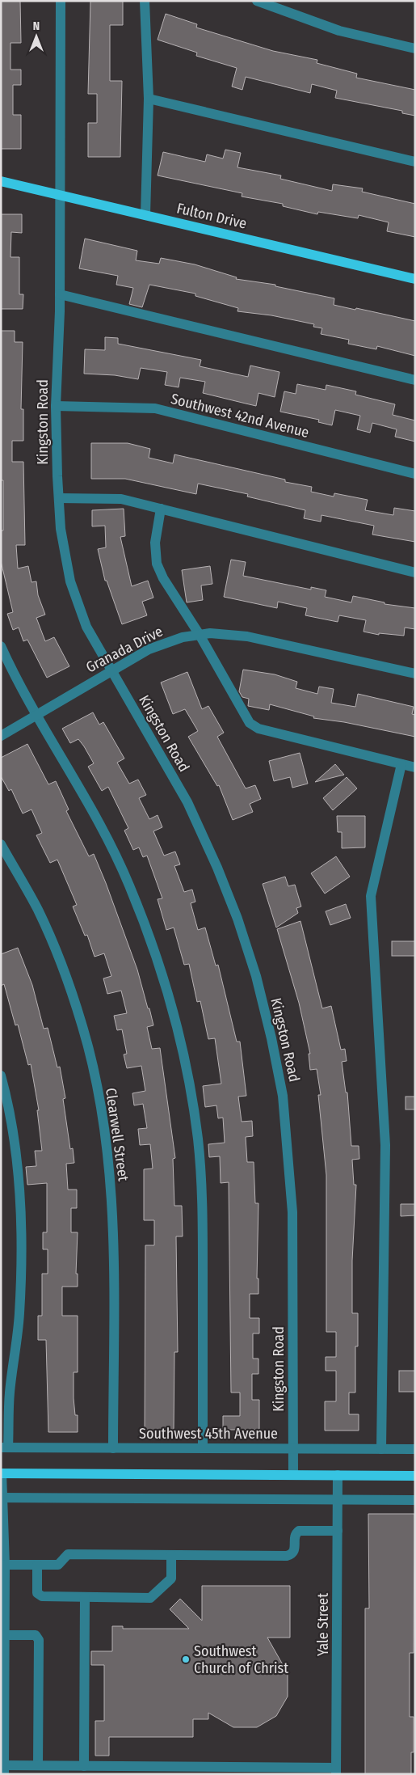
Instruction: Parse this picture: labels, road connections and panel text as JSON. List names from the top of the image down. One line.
{"streets":{"main road":["Fulton Drive"],"street":["Southwest 42nd Avenue","Kingston Road","Granada Drive","Clearwell Street","Southwest 45th Avenue","Yale Street"]},"crossings":[["Fulton Drive","Kingston Road"],["Southwest 42nd Avenue","Kingston Road"],["Kingston Road","Granada Drive"],["Kingston Road","Southwest 45th Avenue"],["Clearwell Street","Southwest 45th Avenue"]],"places":["Southwest Church of Christ"],"north":"top"}
